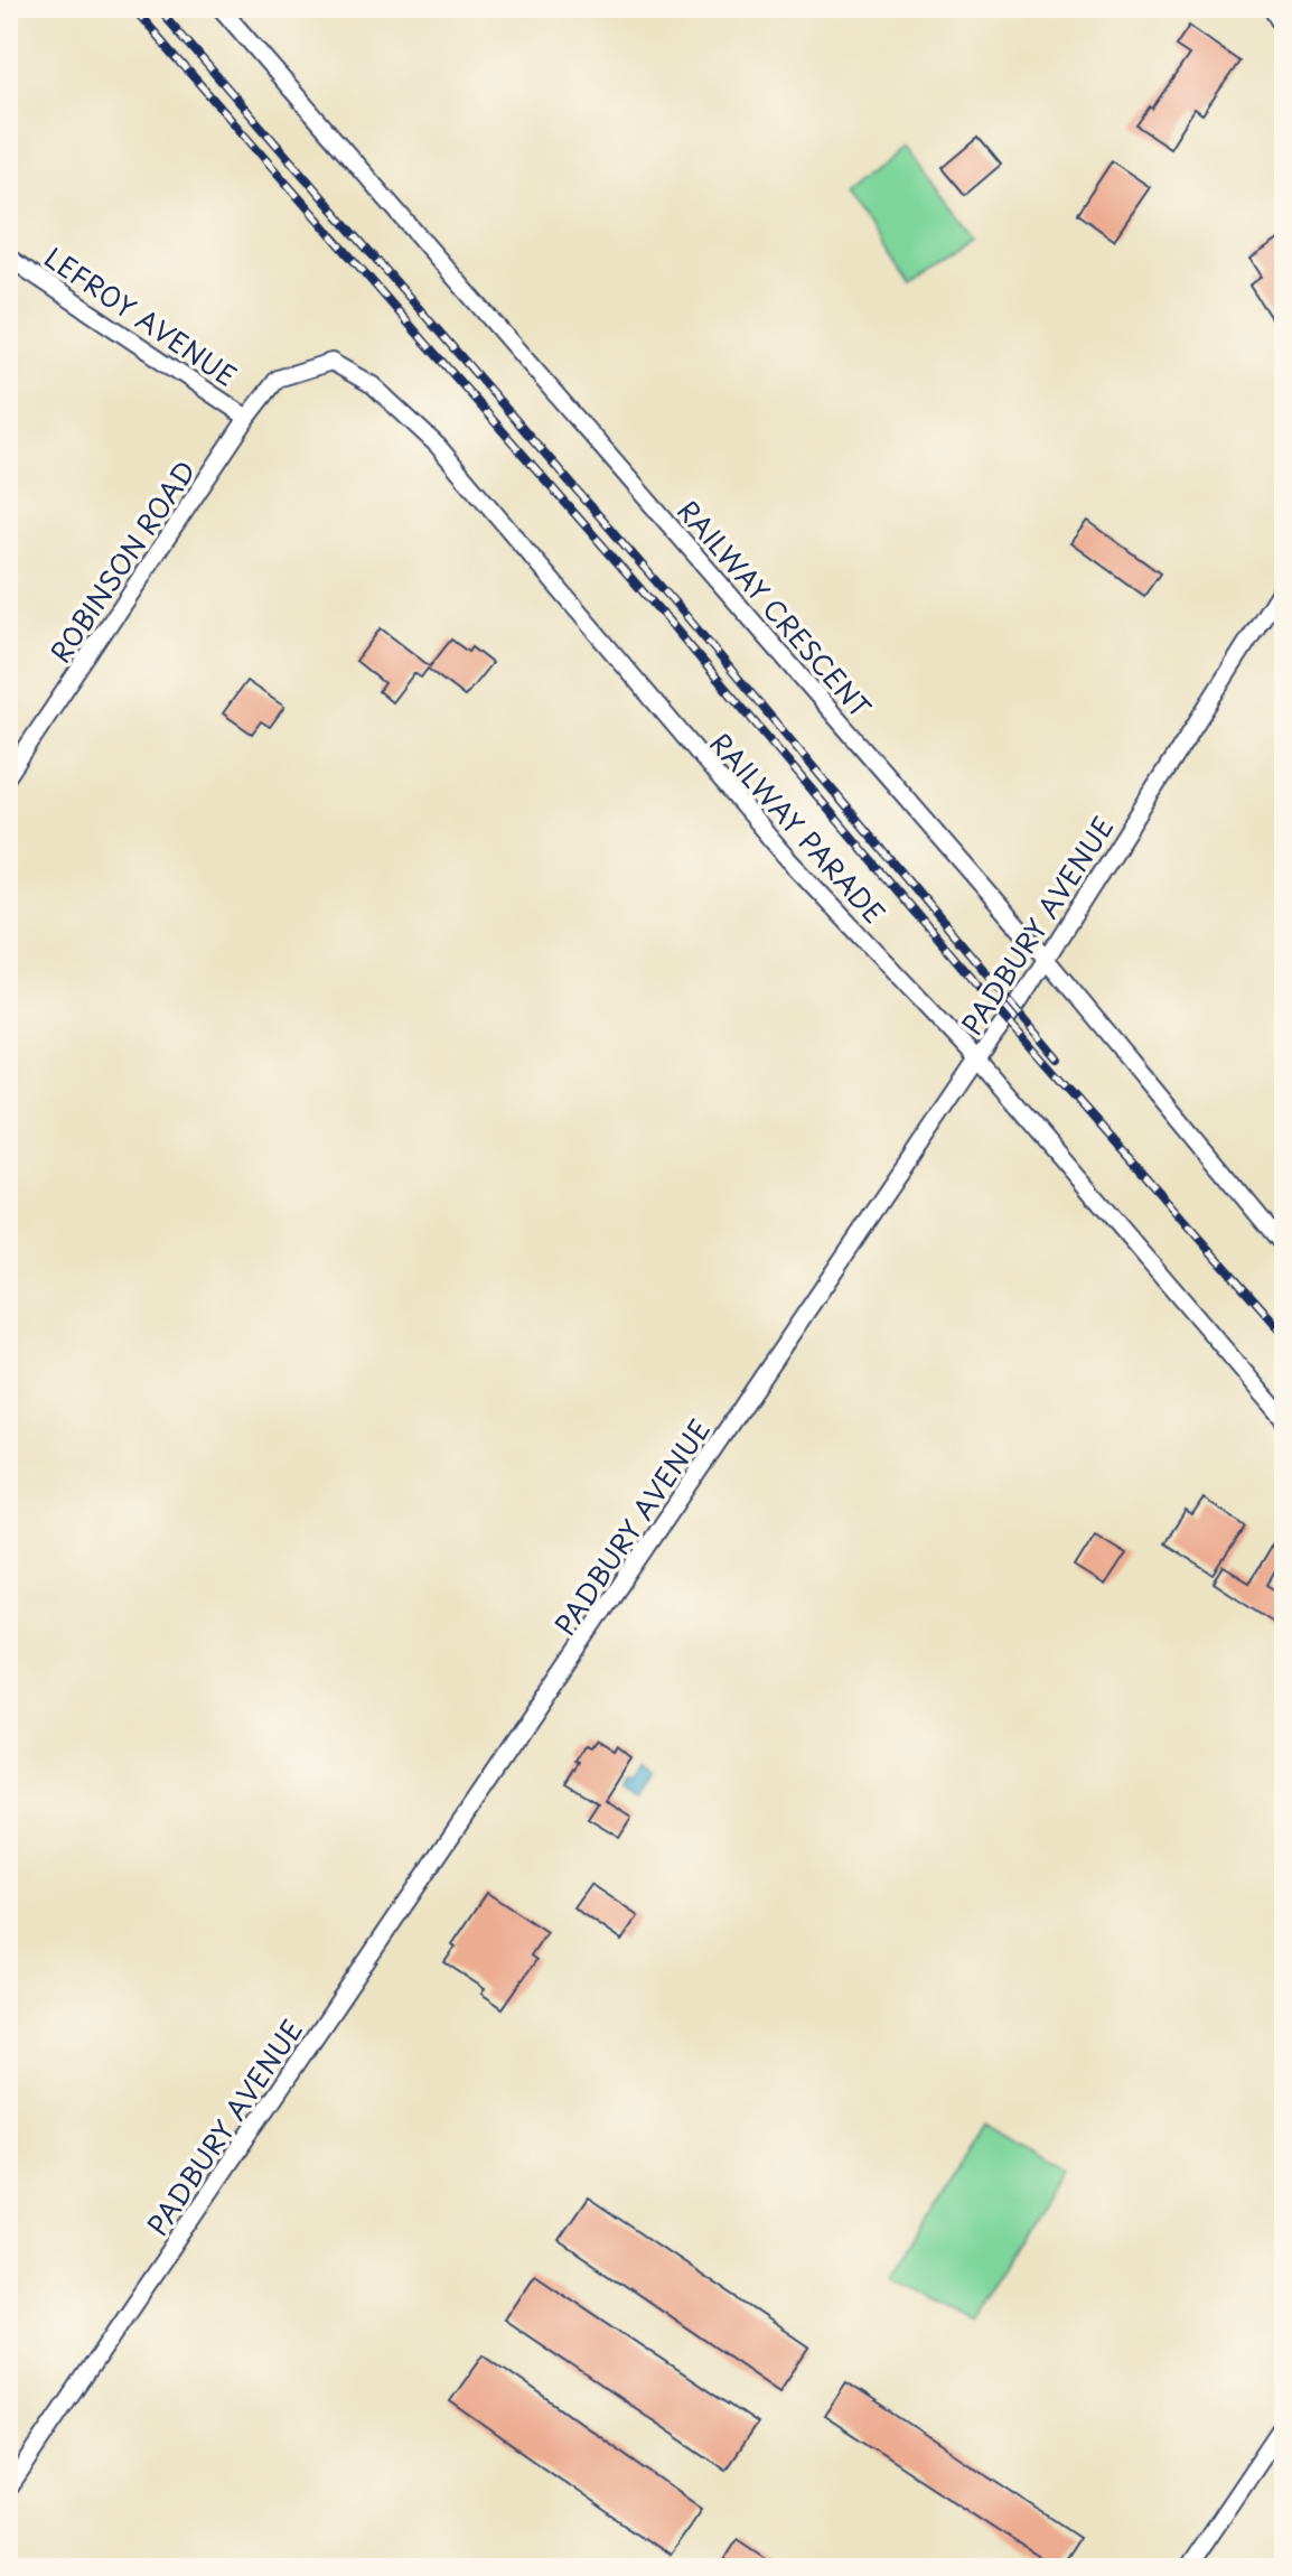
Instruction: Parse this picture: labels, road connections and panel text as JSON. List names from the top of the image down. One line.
{"streets":{"street":["LEFROY AVENUE","ROBINSON ROAD","RAILWAY CRESCENT","RAILWAY PARADE","PADBURY AVENUE"]},"crossings":[["LEFROY AVENUE","ROBINSON ROAD"],["LEFROY AVENUE","RAILWAY PARADE"],["ROBINSON ROAD","RAILWAY PARADE"],["RAILWAY CRESCENT","PADBURY AVENUE"],["RAILWAY PARADE","PADBURY AVENUE"]]}
